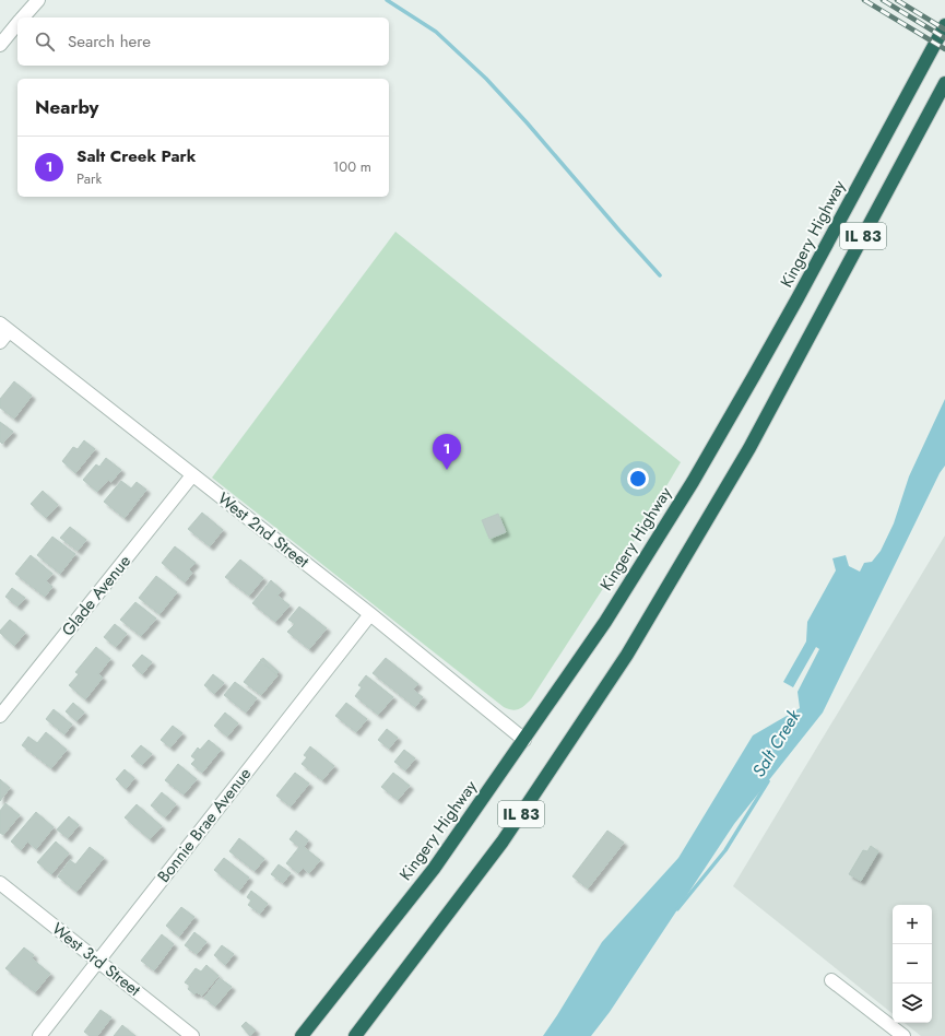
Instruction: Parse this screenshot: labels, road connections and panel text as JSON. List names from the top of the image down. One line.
{"streets":{"highway":["Kingery Highway","IL 83"],"street":["West 2nd Street","Glade Avenue","Bonnie Brae Avenue","West 3rd Street"]},"crossings":[["Kingery Highway","West 2nd Street"],["West 2nd Street","Glade Avenue"],["West 2nd Street","Bonnie Brae Avenue"],["Bonnie Brae Avenue","West 3rd Street"]],"water":["Salt Creek"],"page":{"search":"Search here","heading":"Nearby","list":[{"mark":"1","name":"Salt Creek Park","note":"Park","value":"100 m"}],"pins":"1","map_buttons":["+","−"]}}
